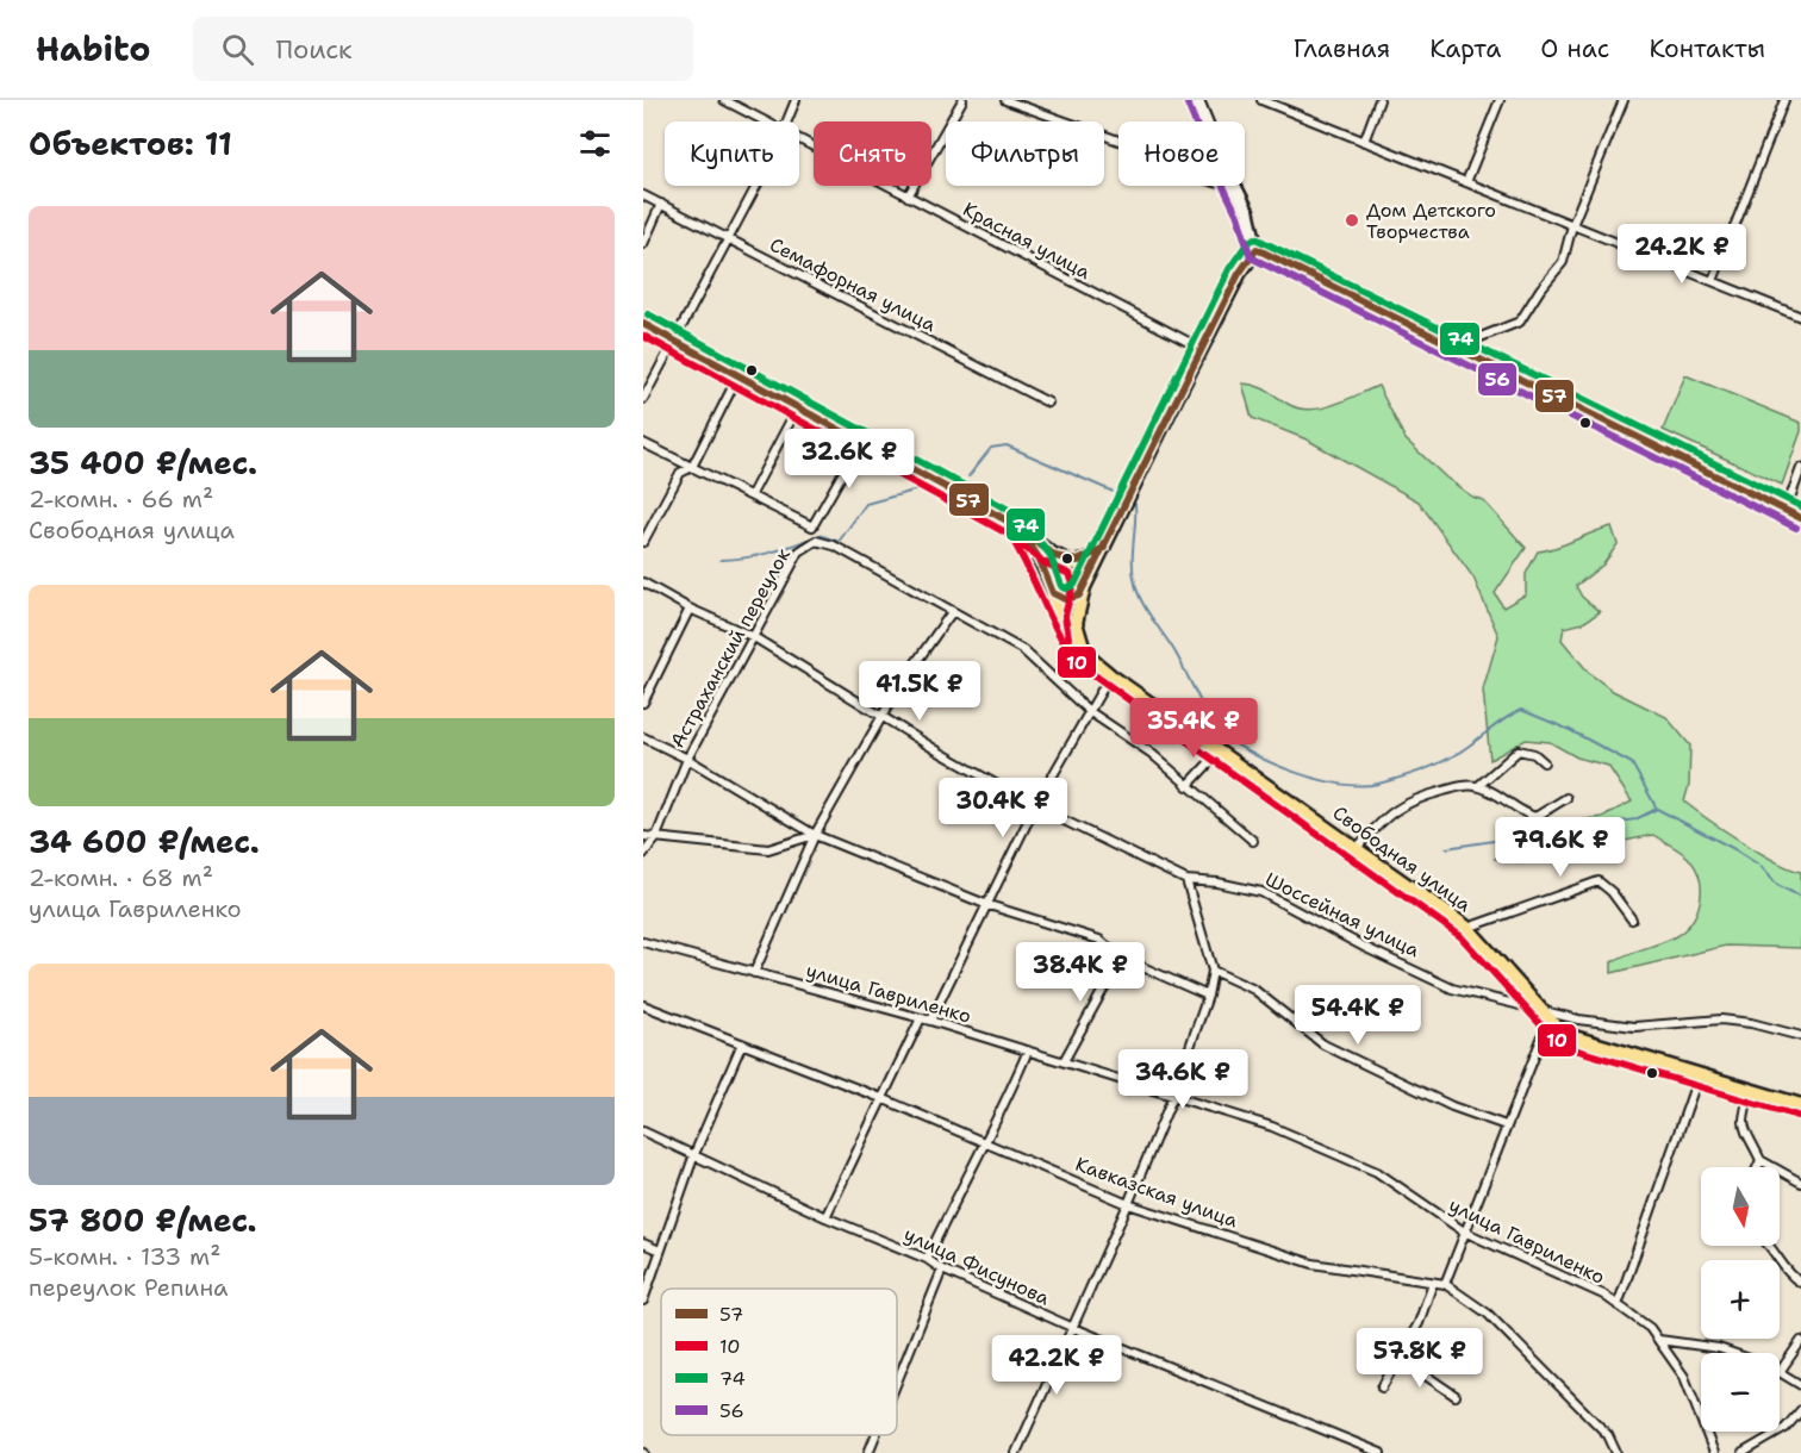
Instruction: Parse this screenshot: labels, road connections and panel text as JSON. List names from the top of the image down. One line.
{"streets":{"main road":["Свободная улица","Шоссейная улица"],"street":["Красная улица","Семафорная улица","Астраханский переулок","улица Гавриленко","Кавказская улица","улица Фисунова"]},"crossings":[["Свободная улица","Шоссейная улица"]],"places":["Дом Детского Творчества"],"lines":["transit line 56","transit line 74","transit line 57","transit line 10"],"legend":["57","10","74","56"],"north":"bottom","page":{"header":"Habito","search":"Поиск","nav":["Главная","Карта","О нас","Контакты"],"heading":"Объектов: 11","chip":["Купить","Снять","Фильтры","Новое"],"list":[{"name":"35 400 ₽/мес.","note":"2-комн. · 66 m² · Свободная улица"},{"name":"34 600 ₽/мес.","note":"2-комн. · 68 m² · улица Гавриленко"},{"name":"57 800 ₽/мес.","note":"5-комн. · 133 m² · переулок Репина"}],"price":["24.2K ₽","32.6K ₽","41.5K ₽","35.4K ₽","30.4K ₽","79.6K ₽","38.4K ₽","54.4K ₽","34.6K ₽","57.8K ₽","42.2K ₽"],"map_buttons":["+","−"]}}
